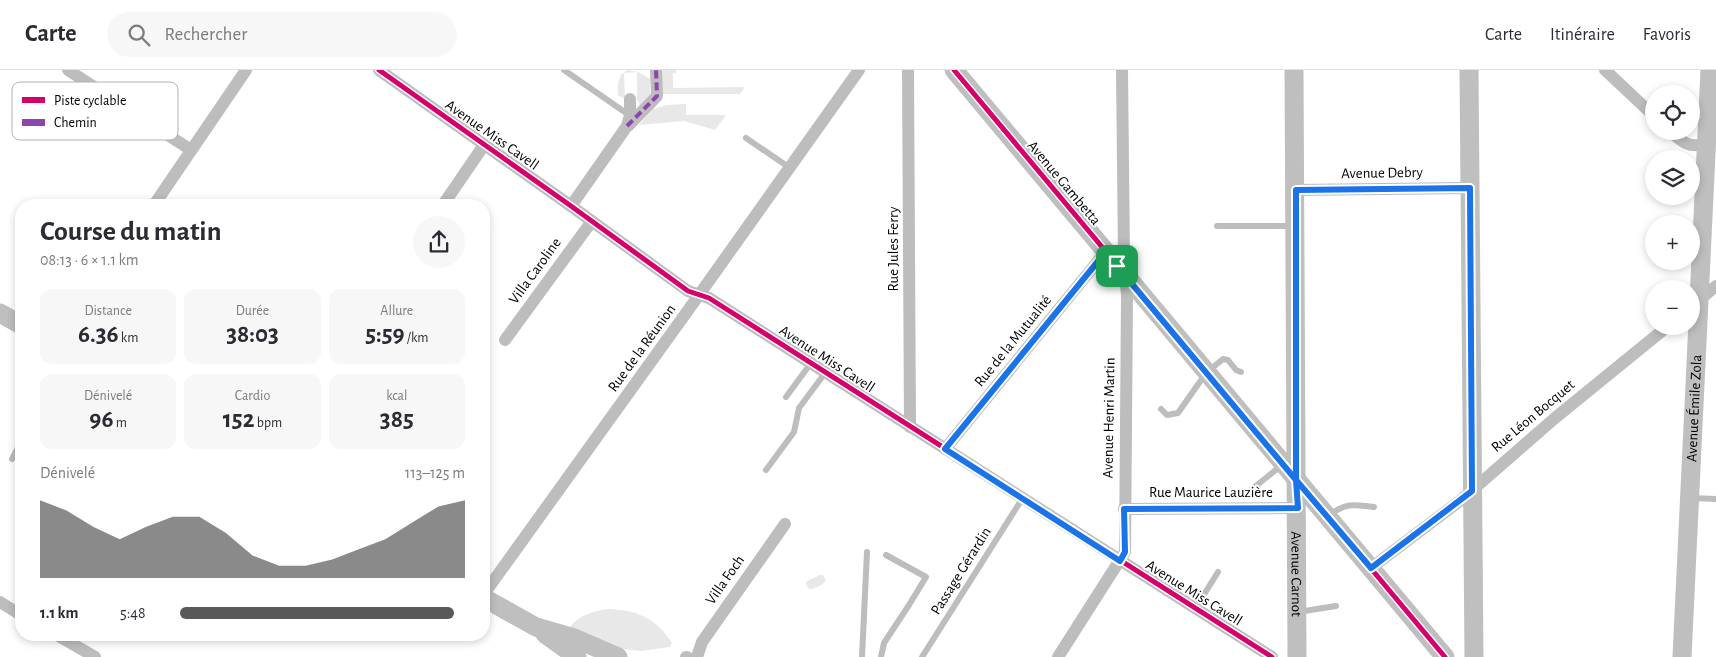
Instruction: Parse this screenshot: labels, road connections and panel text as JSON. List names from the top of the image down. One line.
{"streets":{"street":["Avenue Miss Cavell","Avenue Debry","Avenue Gambetta","Rue Jules Ferry","Villa Caroline","Rue de la Mutualité","Rue de la Réunion","Avenue Émile Zola","Rue Léon Bocquet","Avenue Henri Martin","Rue Maurice Lauzière","Avenue Carnot","Villa Foch"],"lane":["Passage Gérardin"]},"crossings":[["Avenue Miss Cavell","Rue Jules Ferry"],["Avenue Miss Cavell","Villa Caroline"],["Avenue Miss Cavell","Rue de la Mutualité"],["Avenue Miss Cavell","Rue de la Réunion"],["Avenue Miss Cavell","Avenue Henri Martin"],["Avenue Miss Cavell","Passage Gérardin"],["Avenue Debry","Avenue Carnot"],["Avenue Gambetta","Rue de la Mutualité"],["Avenue Gambetta","Rue Léon Bocquet"],["Avenue Gambetta","Avenue Henri Martin"],["Avenue Gambetta","Avenue Carnot"],["Rue de la Mutualité","Avenue Henri Martin"],["Avenue Henri Martin","Rue Maurice Lauzière"],["Rue Maurice Lauzière","Avenue Carnot"]],"legend":["Piste cyclable","Chemin"],"page":{"header":"Carte","search":"Rechercher","nav":["Carte","Itinéraire","Favoris"],"map_buttons":["+","−"],"heading":["Course du matin","08:13 · 6 × 1.1 km"],"stats":[["Distance","6.36 km"],["Durée","38:03"],["Allure","5:59 /km"],["Dénivelé","96 m"],["Cardio","152 bpm"],["kcal","385"]],"chart":["Dénivelé","113–125 m"],"list":[{"name":"1.1 km","note":"5:48"}]}}
